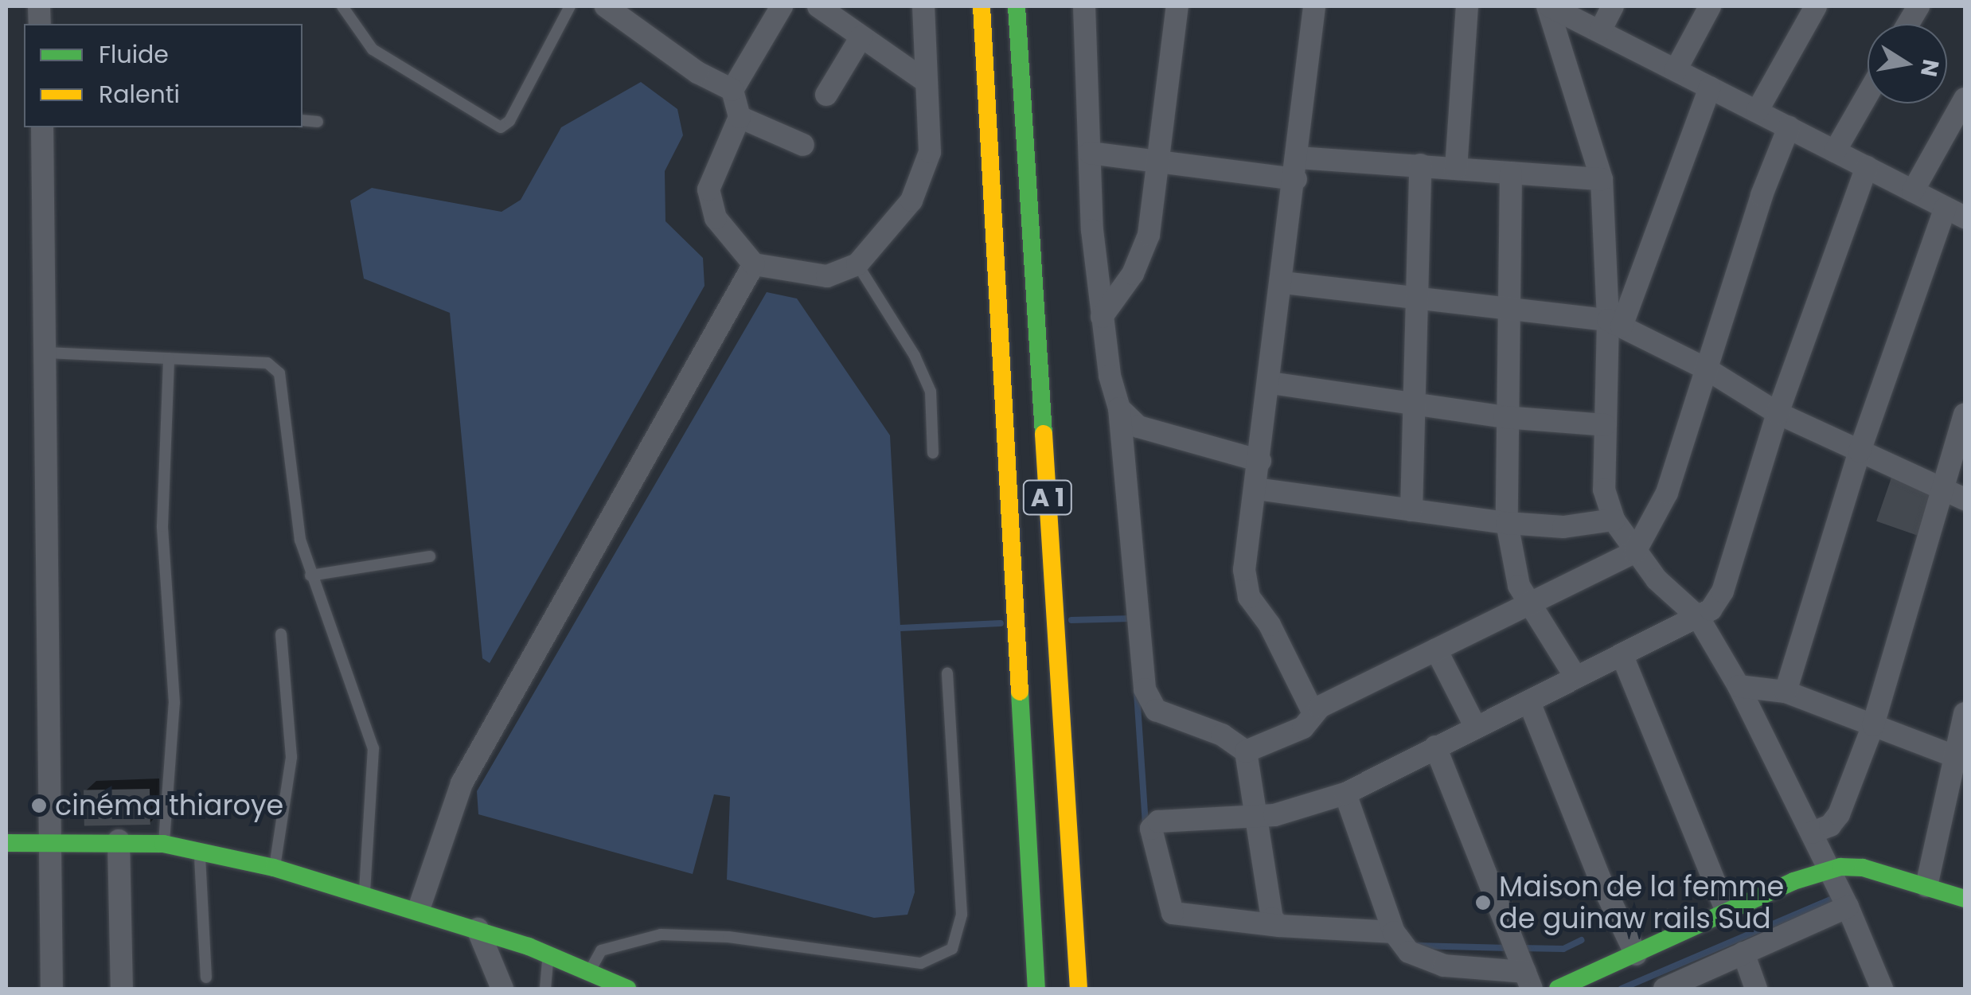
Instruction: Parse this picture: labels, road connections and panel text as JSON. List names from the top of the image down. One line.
{"streets":{"main road":["A 1"]},"places":["cinéma thiaroye","Maison de la femme de guinaw rails Sud"],"legend":["Fluide","Ralenti"],"north":"right"}
